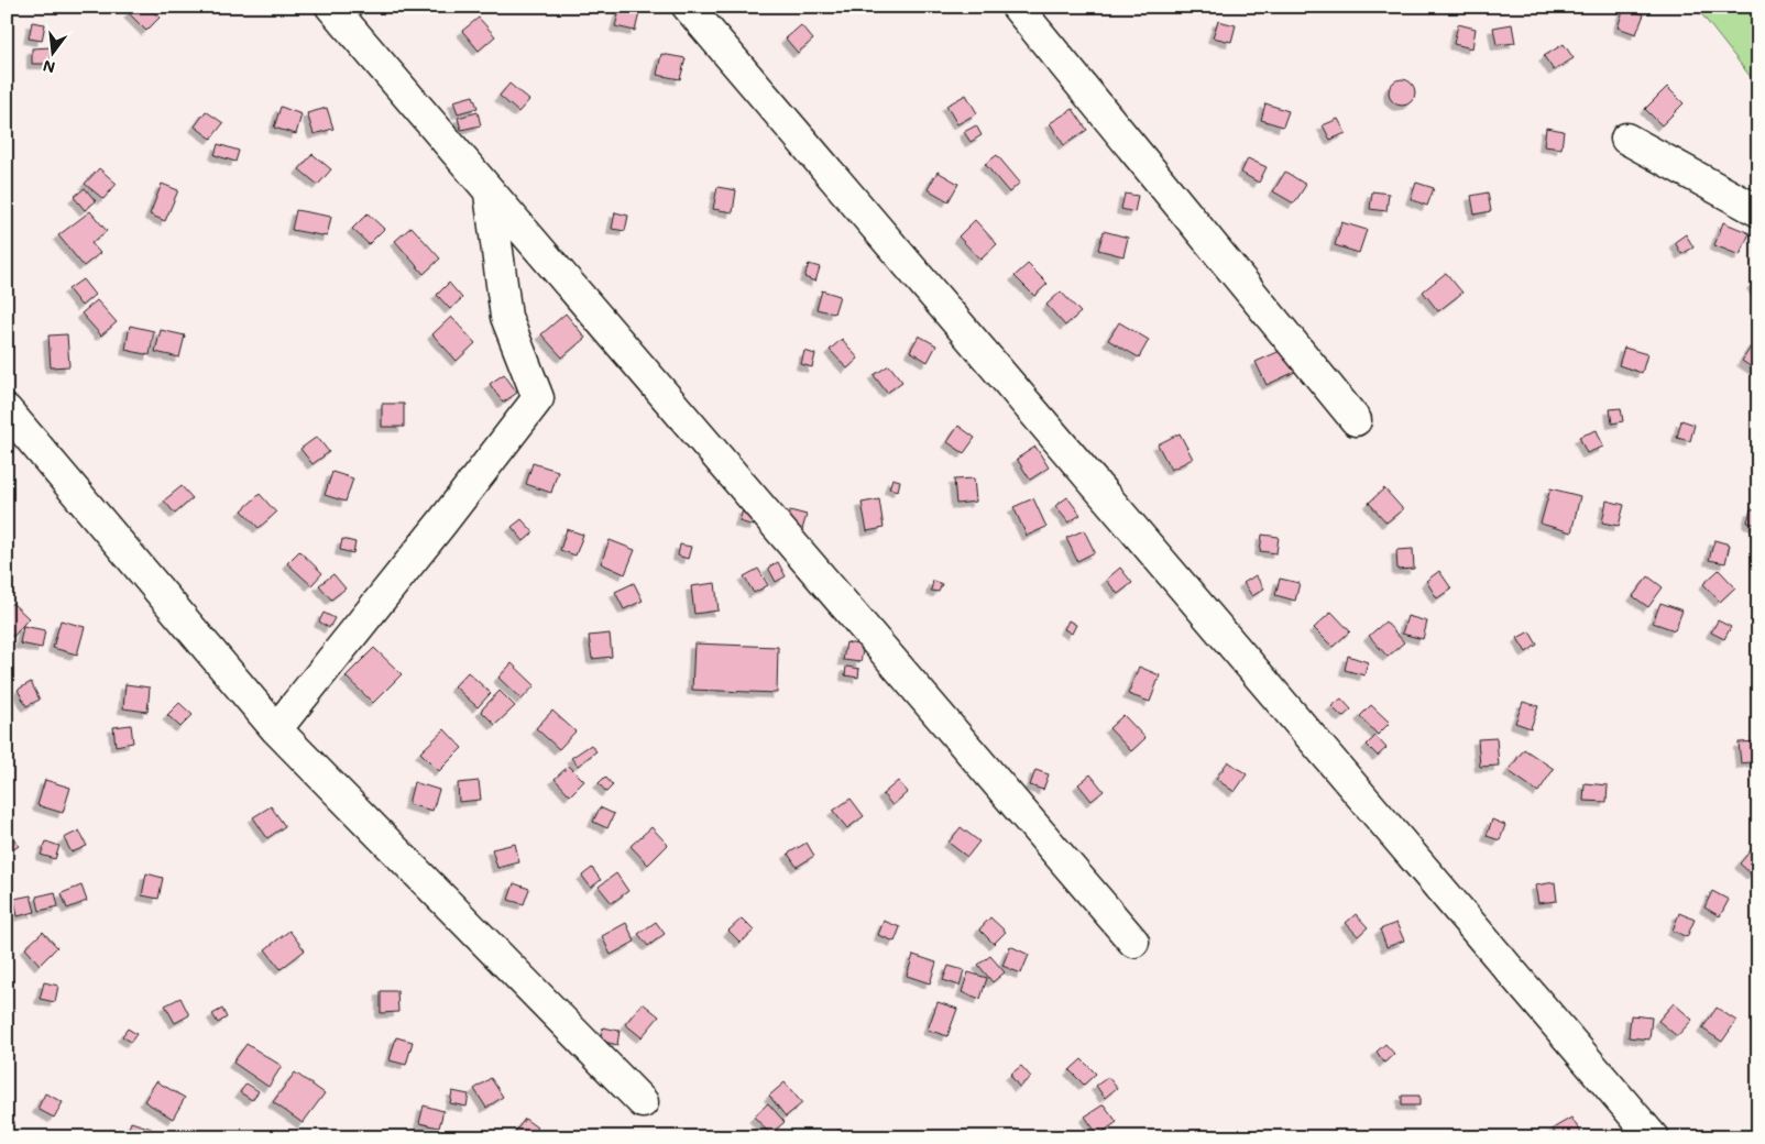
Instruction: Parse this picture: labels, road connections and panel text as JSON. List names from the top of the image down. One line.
{"north":"bottom"}
